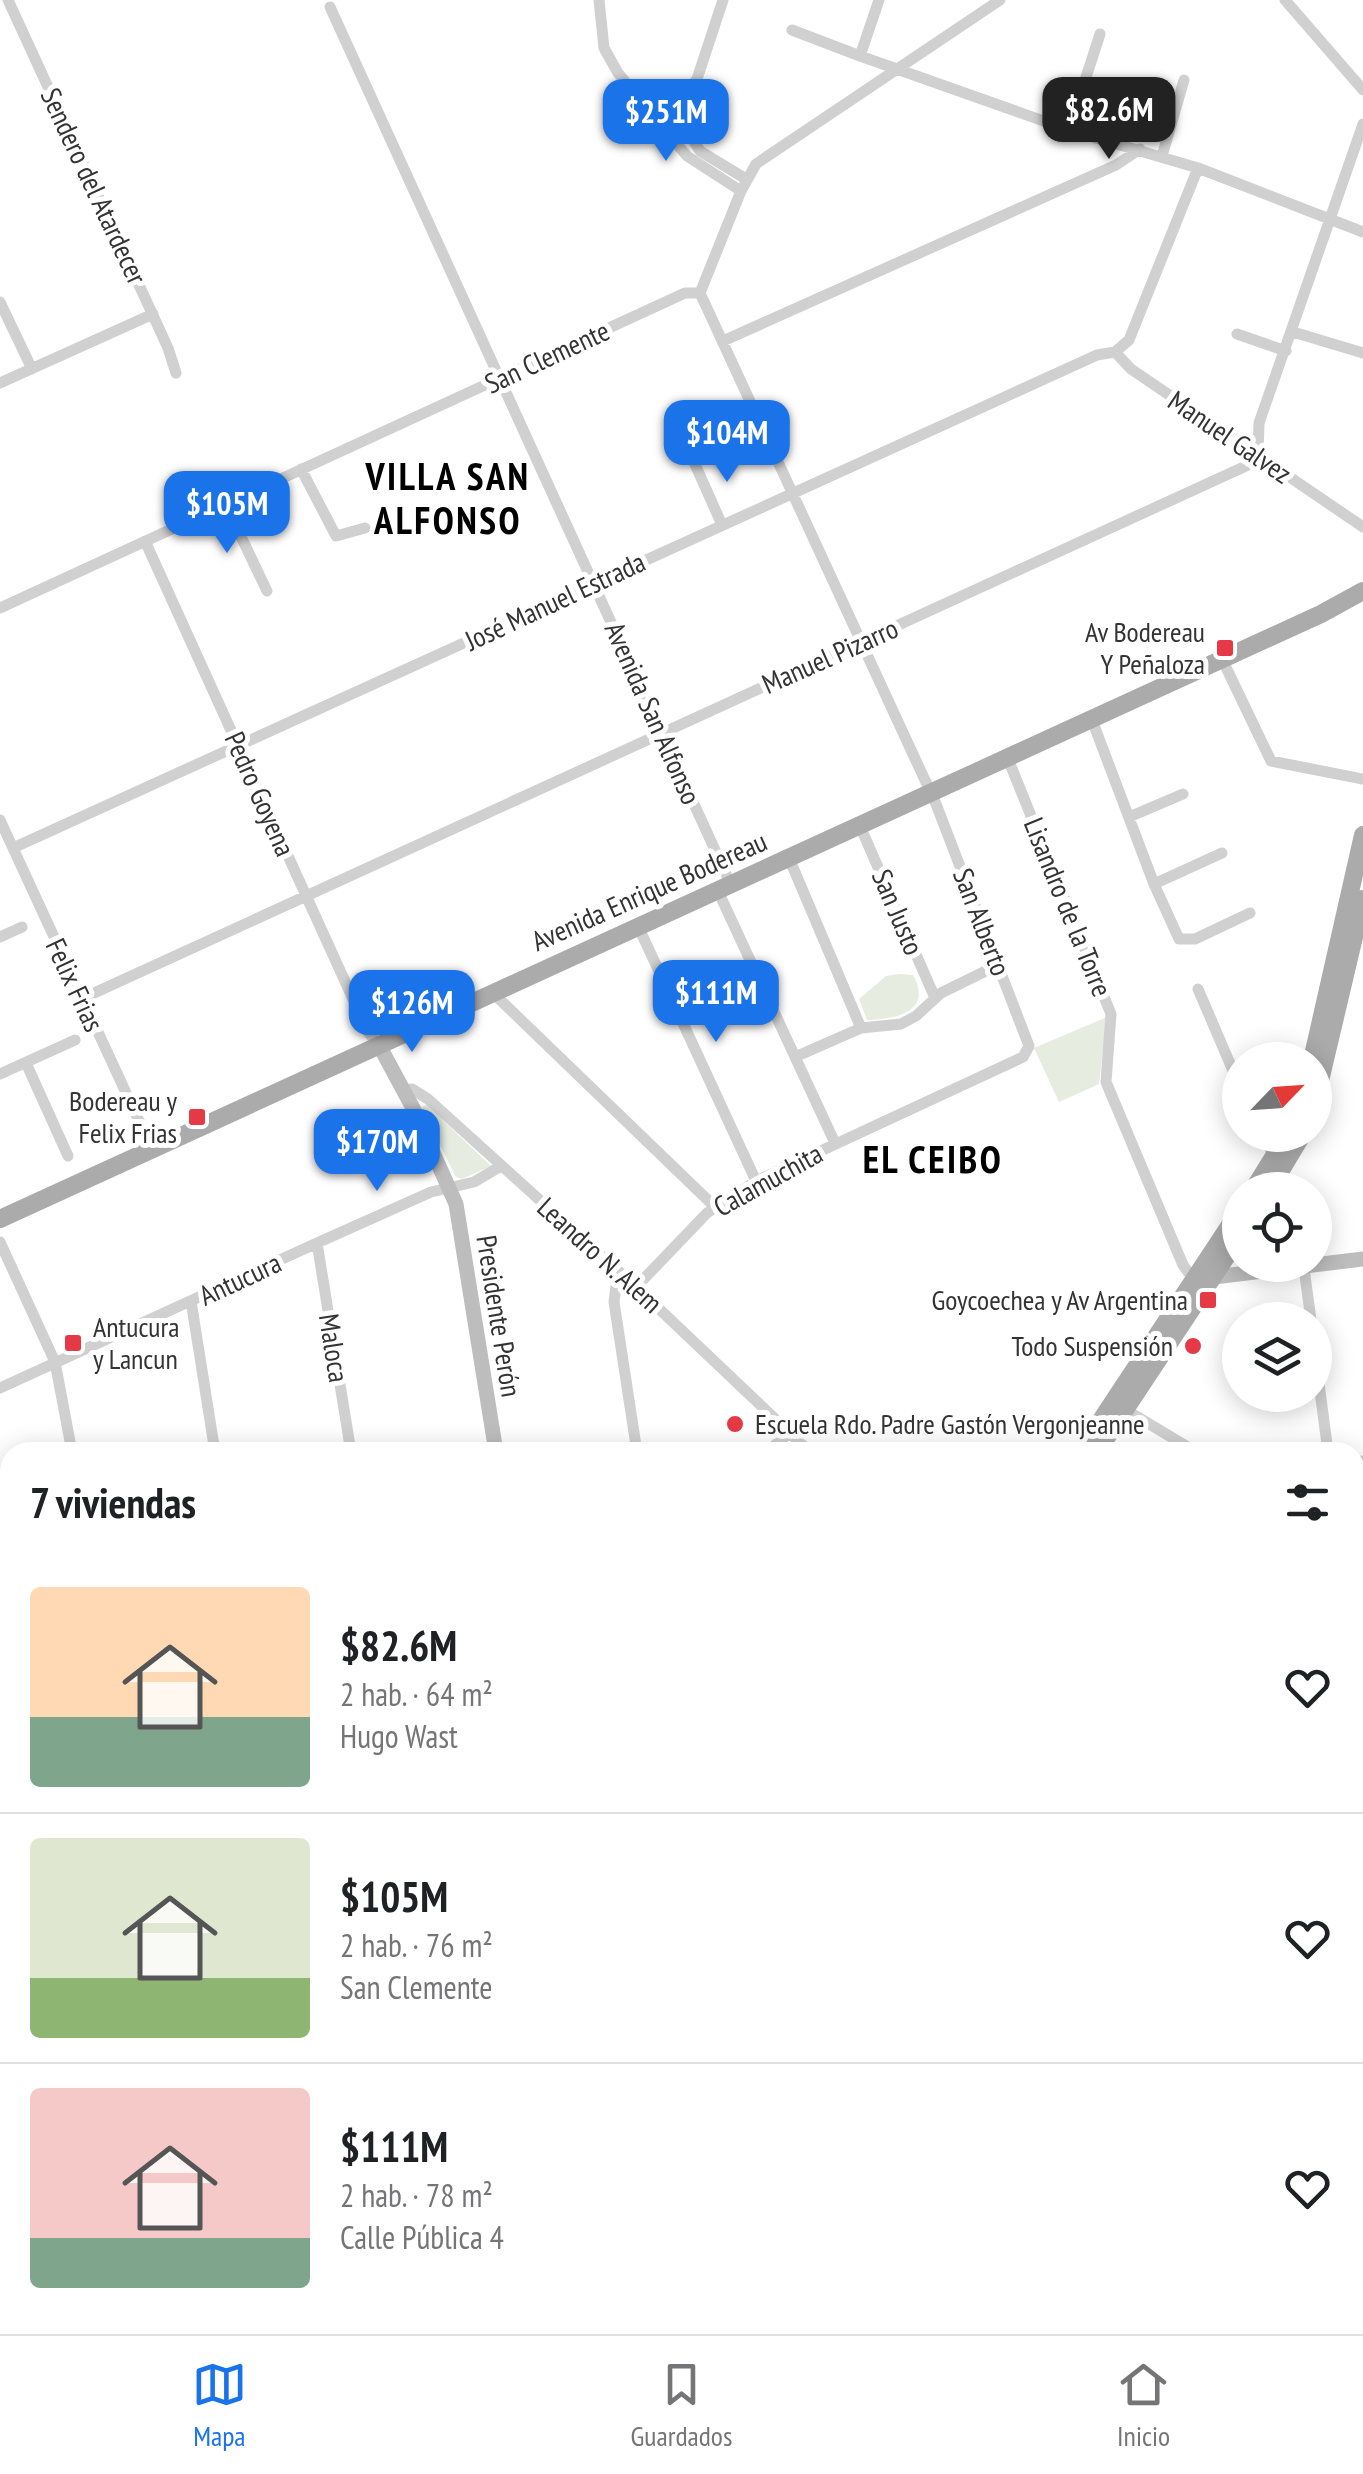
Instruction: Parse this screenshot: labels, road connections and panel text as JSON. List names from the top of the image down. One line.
{"streets":{"main road":["Avenida Enrique Bodereau","Presidente Perón"],"street":["Sendero del Atardecer","San Clemente","Manuel Galvez","José Manuel Estrada","Manuel Pizarro","Avenida San Alfonso","Pedro Goyena","Lisandro de la Torre","San Justo","San Alberto","Felix Frias","Calamuchita","Leandro N. Alem","Antucura","Maloca"]},"crossings":[["San Clemente","Avenida San Alfonso"],["San Clemente","Pedro Goyena"],["San Clemente","San Alberto"],["Manuel Galvez","José Manuel Estrada"],["Manuel Galvez","Manuel Pizarro"],["José Manuel Estrada","Avenida San Alfonso"],["José Manuel Estrada","Pedro Goyena"],["José Manuel Estrada","San Alberto"],["José Manuel Estrada","Felix Frias"],["Manuel Pizarro","Avenida San Alfonso"],["Manuel Pizarro","Pedro Goyena"],["Manuel Pizarro","San Alberto"],["Manuel Pizarro","Felix Frias"],["Avenida San Alfonso","Avenida Enrique Bodereau"],["Avenida San Alfonso","Calamuchita"],["Pedro Goyena","Avenida Enrique Bodereau"],["Pedro Goyena","Presidente Perón"],["Avenida Enrique Bodereau","Lisandro de la Torre"],["Avenida Enrique Bodereau","San Justo"],["Avenida Enrique Bodereau","San Alberto"],["Avenida Enrique Bodereau","Felix Frias"],["Avenida Enrique Bodereau","Presidente Perón"],["San Alberto","Calamuchita"],["Calamuchita","Leandro N. Alem"],["Leandro N. Alem","Antucura"],["Leandro N. Alem","Presidente Perón"],["Antucura","Presidente Perón"],["Antucura","Maloca"]],"districts":["VILLA SAN ALFONSO","EL CEIBO"],"places":{"transit":["Av Bodereau Y Peñaloza","Bodereau y Felix Frias","Goycoechea y Av Argentina","Antucura y Lancun"],"other":["Todo Suspensión","Escuela Rdo. Padre Gastón Vergonjeanne"]},"north":"top right","page":{"price":["$82.6M","$251M","$104M","$105M","$111M","$126M","$170M"],"heading":"7 viviendas","list":[{"name":"$82.6M","note":"2 hab. · 64 m² · Hugo Wast"},{"name":"$105M","note":"2 hab. · 76 m² · San Clemente"},{"name":"$111M","note":"2 hab. · 78 m² · Calle Pública 4"}],"tabs":["Mapa","Guardados","Inicio"]}}
